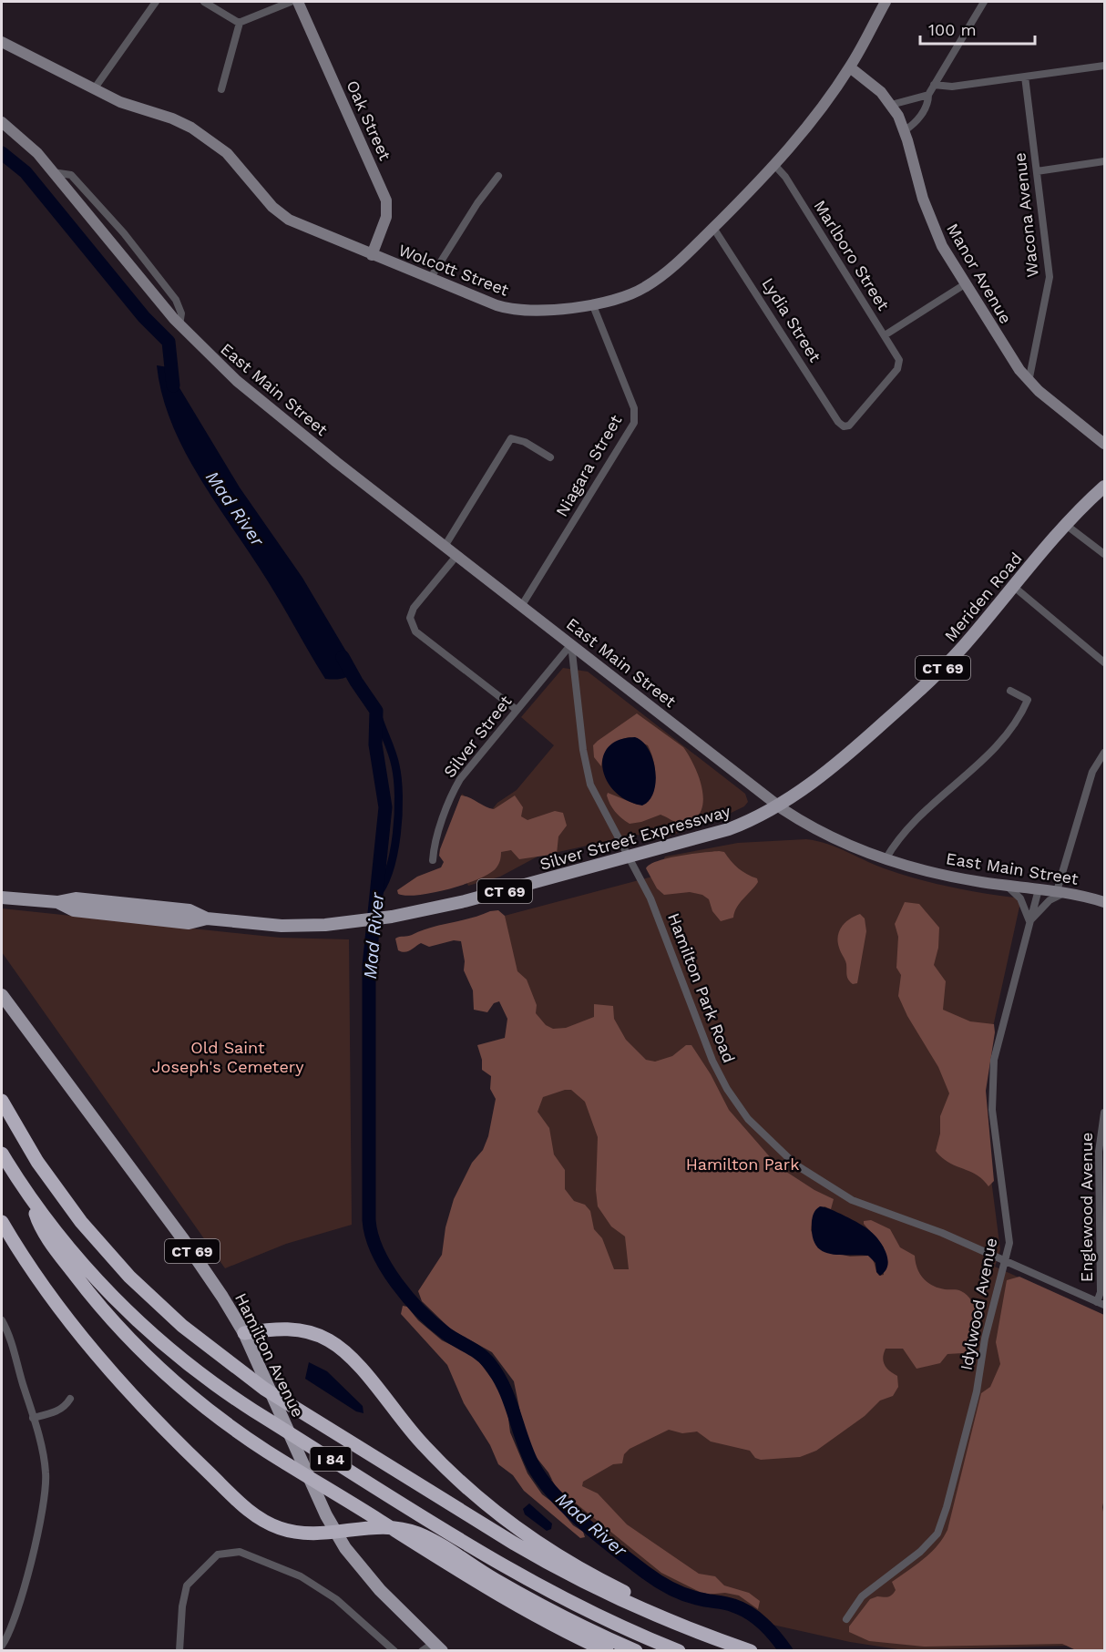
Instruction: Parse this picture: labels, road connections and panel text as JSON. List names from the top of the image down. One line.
{"streets":{"highway":["I 84"],"main road":["Oak Street","Wolcott Street","Manor Avenue","East Main Street","Meriden Road","CT 69","Silver Street Expressway","Hamilton Avenue"],"street":["Wacona Avenue","Marlboro Street","Lydia Street","Niagara Street","Silver Street","Hamilton Park Road","Englewood Avenue","Idylwood Avenue"]},"crossings":[["Oak Street","Wolcott Street"],["Wacona Avenue","Manor Avenue"],["Marlboro Street","Wolcott Street"],["Marlboro Street","Lydia Street"],["Wolcott Street","Manor Avenue"],["Wolcott Street","Lydia Street"],["Wolcott Street","Niagara Street"],["East Main Street","Niagara Street"],["East Main Street","Meriden Road"],["East Main Street","Silver Street"],["East Main Street","Silver Street Expressway"],["East Main Street","Hamilton Park Road"],["East Main Street","Idylwood Avenue"],["Meriden Road","Silver Street Expressway"],["Silver Street","Hamilton Park Road"],["Hamilton Park Road","Englewood Avenue"],["Hamilton Park Road","Idylwood Avenue"]],"water":["Mad River"],"parks":["Old Saint Joseph's Cemetery","Hamilton Park"],"scale_bar":"100 m"}
